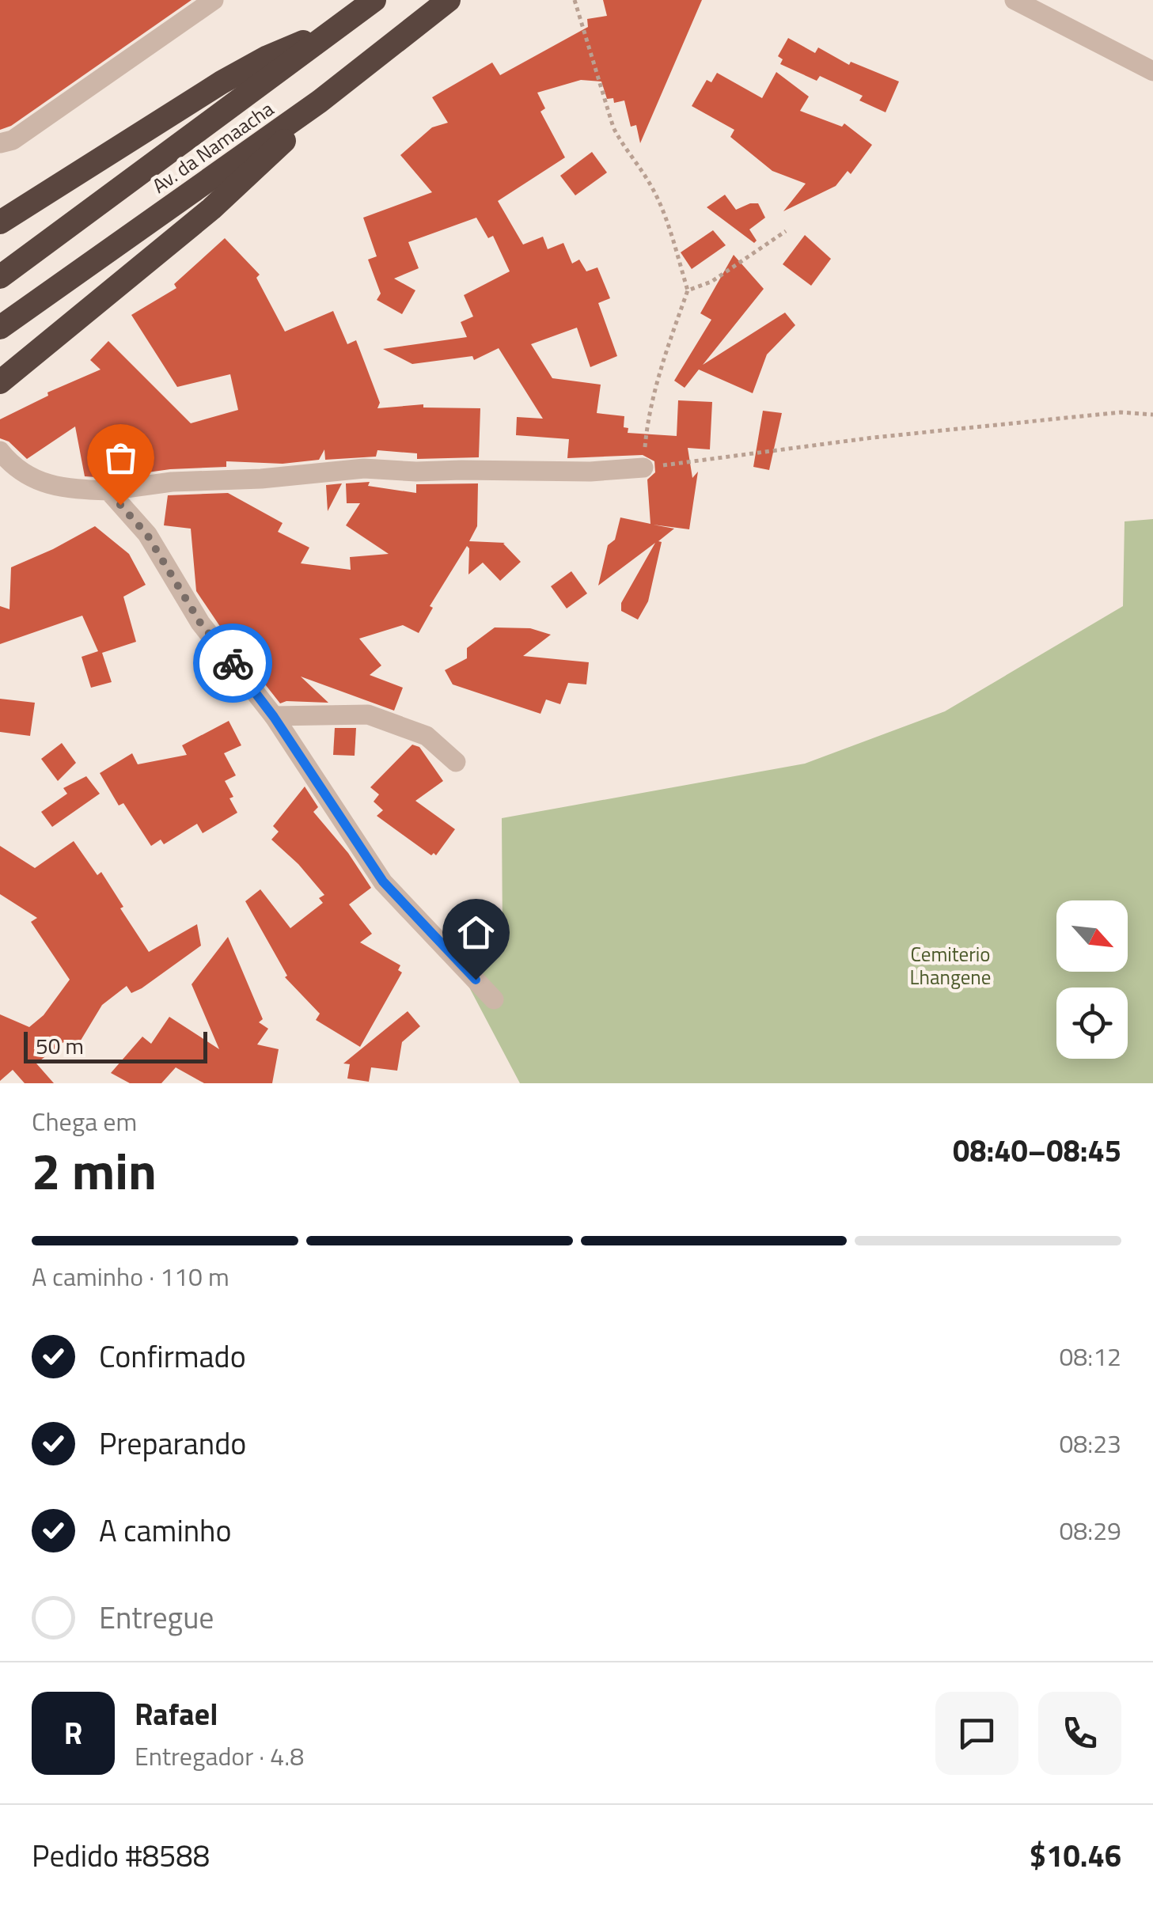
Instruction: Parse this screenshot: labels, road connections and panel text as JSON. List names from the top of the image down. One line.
{"streets":{"highway":["Av. da Namaacha"]},"parks":["Cemiterio Lhangene"],"scale_bar":"50 m","north":"bottom right","page":{"scale":"50 m","heading":["2 min","Chega em","08:40–08:45"],"panel":["Rafael","Entregador · 4.8","Pedido #8588","$10.46"],"bar":"A caminho · 110 m","list":[["Confirmado","08:12"],["Preparando","08:23"],["A caminho","08:29"],"Entregue"],"round":"R"}}
